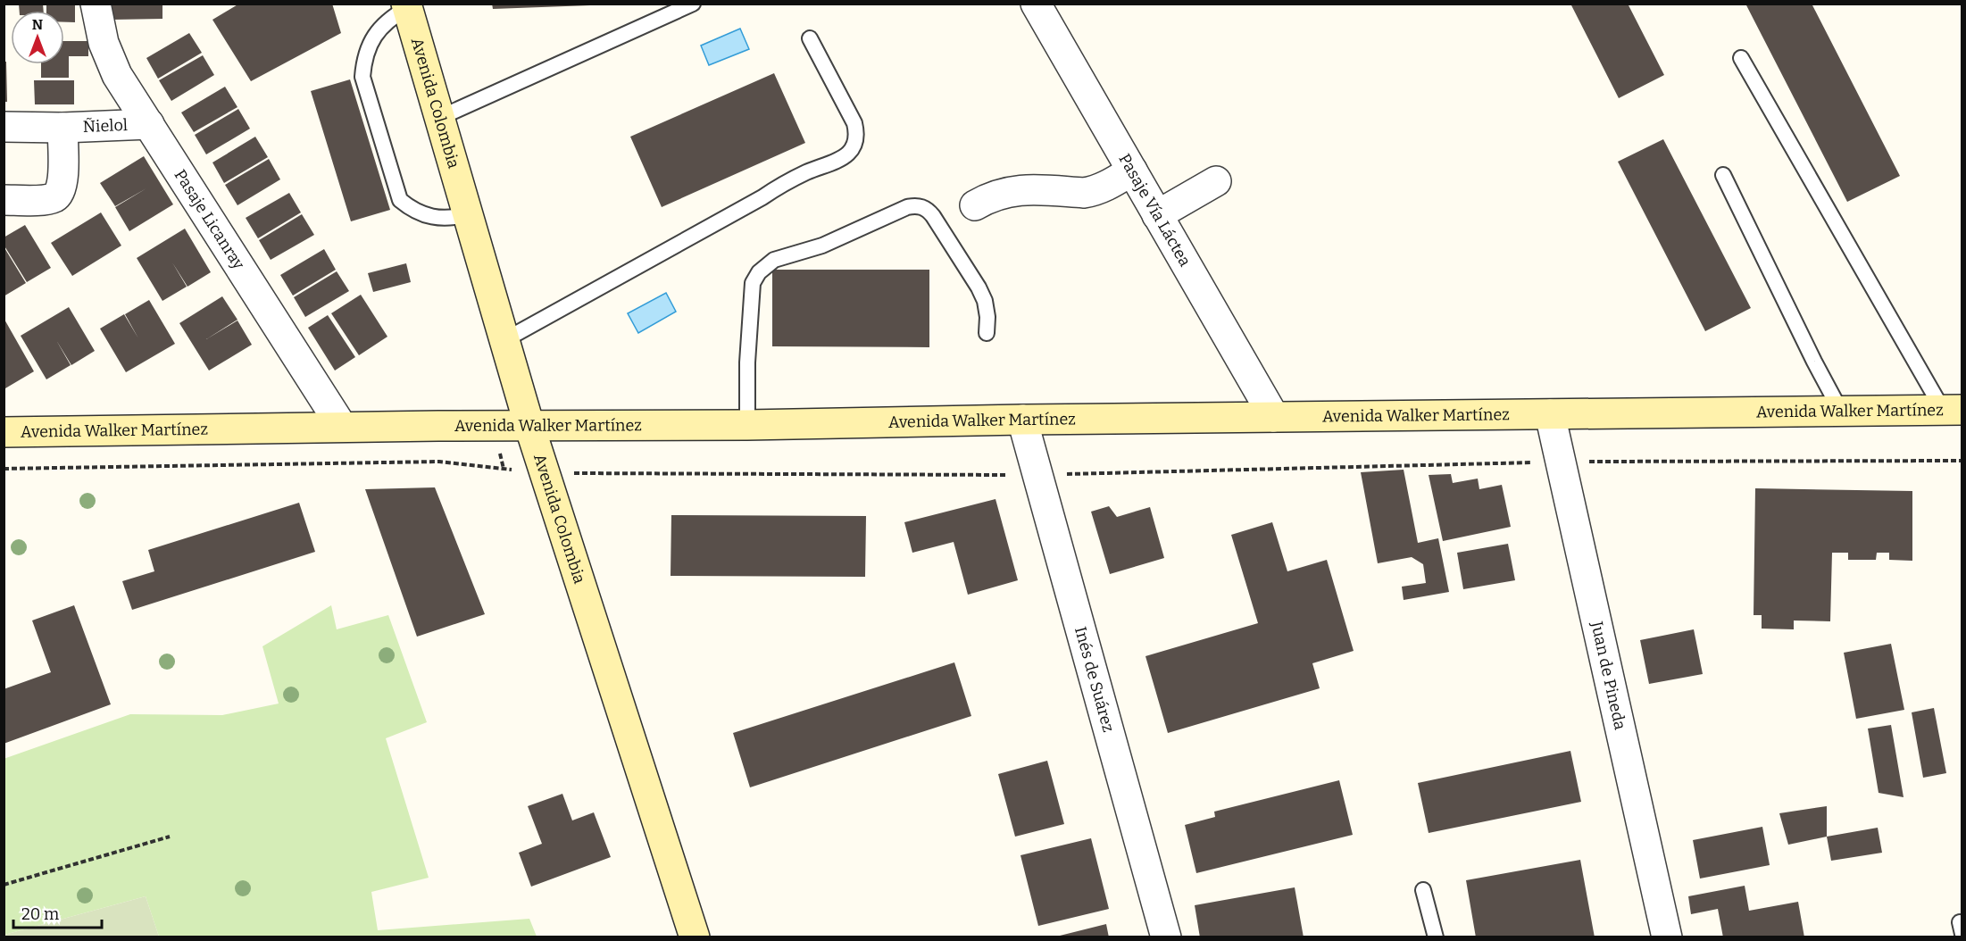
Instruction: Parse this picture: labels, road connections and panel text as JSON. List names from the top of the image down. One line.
{"streets":{"main road":["Avenida Colombia","Avenida Walker Martínez"],"street":["Ñielol","Pasaje Vía Láctea","Pasaje Licanray","Juan de Pineda","Inés de Suárez"]},"crossings":[["Avenida Colombia","Avenida Walker Martínez"],["Ñielol","Pasaje Licanray"],["Pasaje Vía Láctea","Avenida Walker Martínez"],["Pasaje Licanray","Avenida Walker Martínez"],["Avenida Walker Martínez","Juan de Pineda"],["Avenida Walker Martínez","Inés de Suárez"]],"scale_bar":"20 m","north":"top"}
